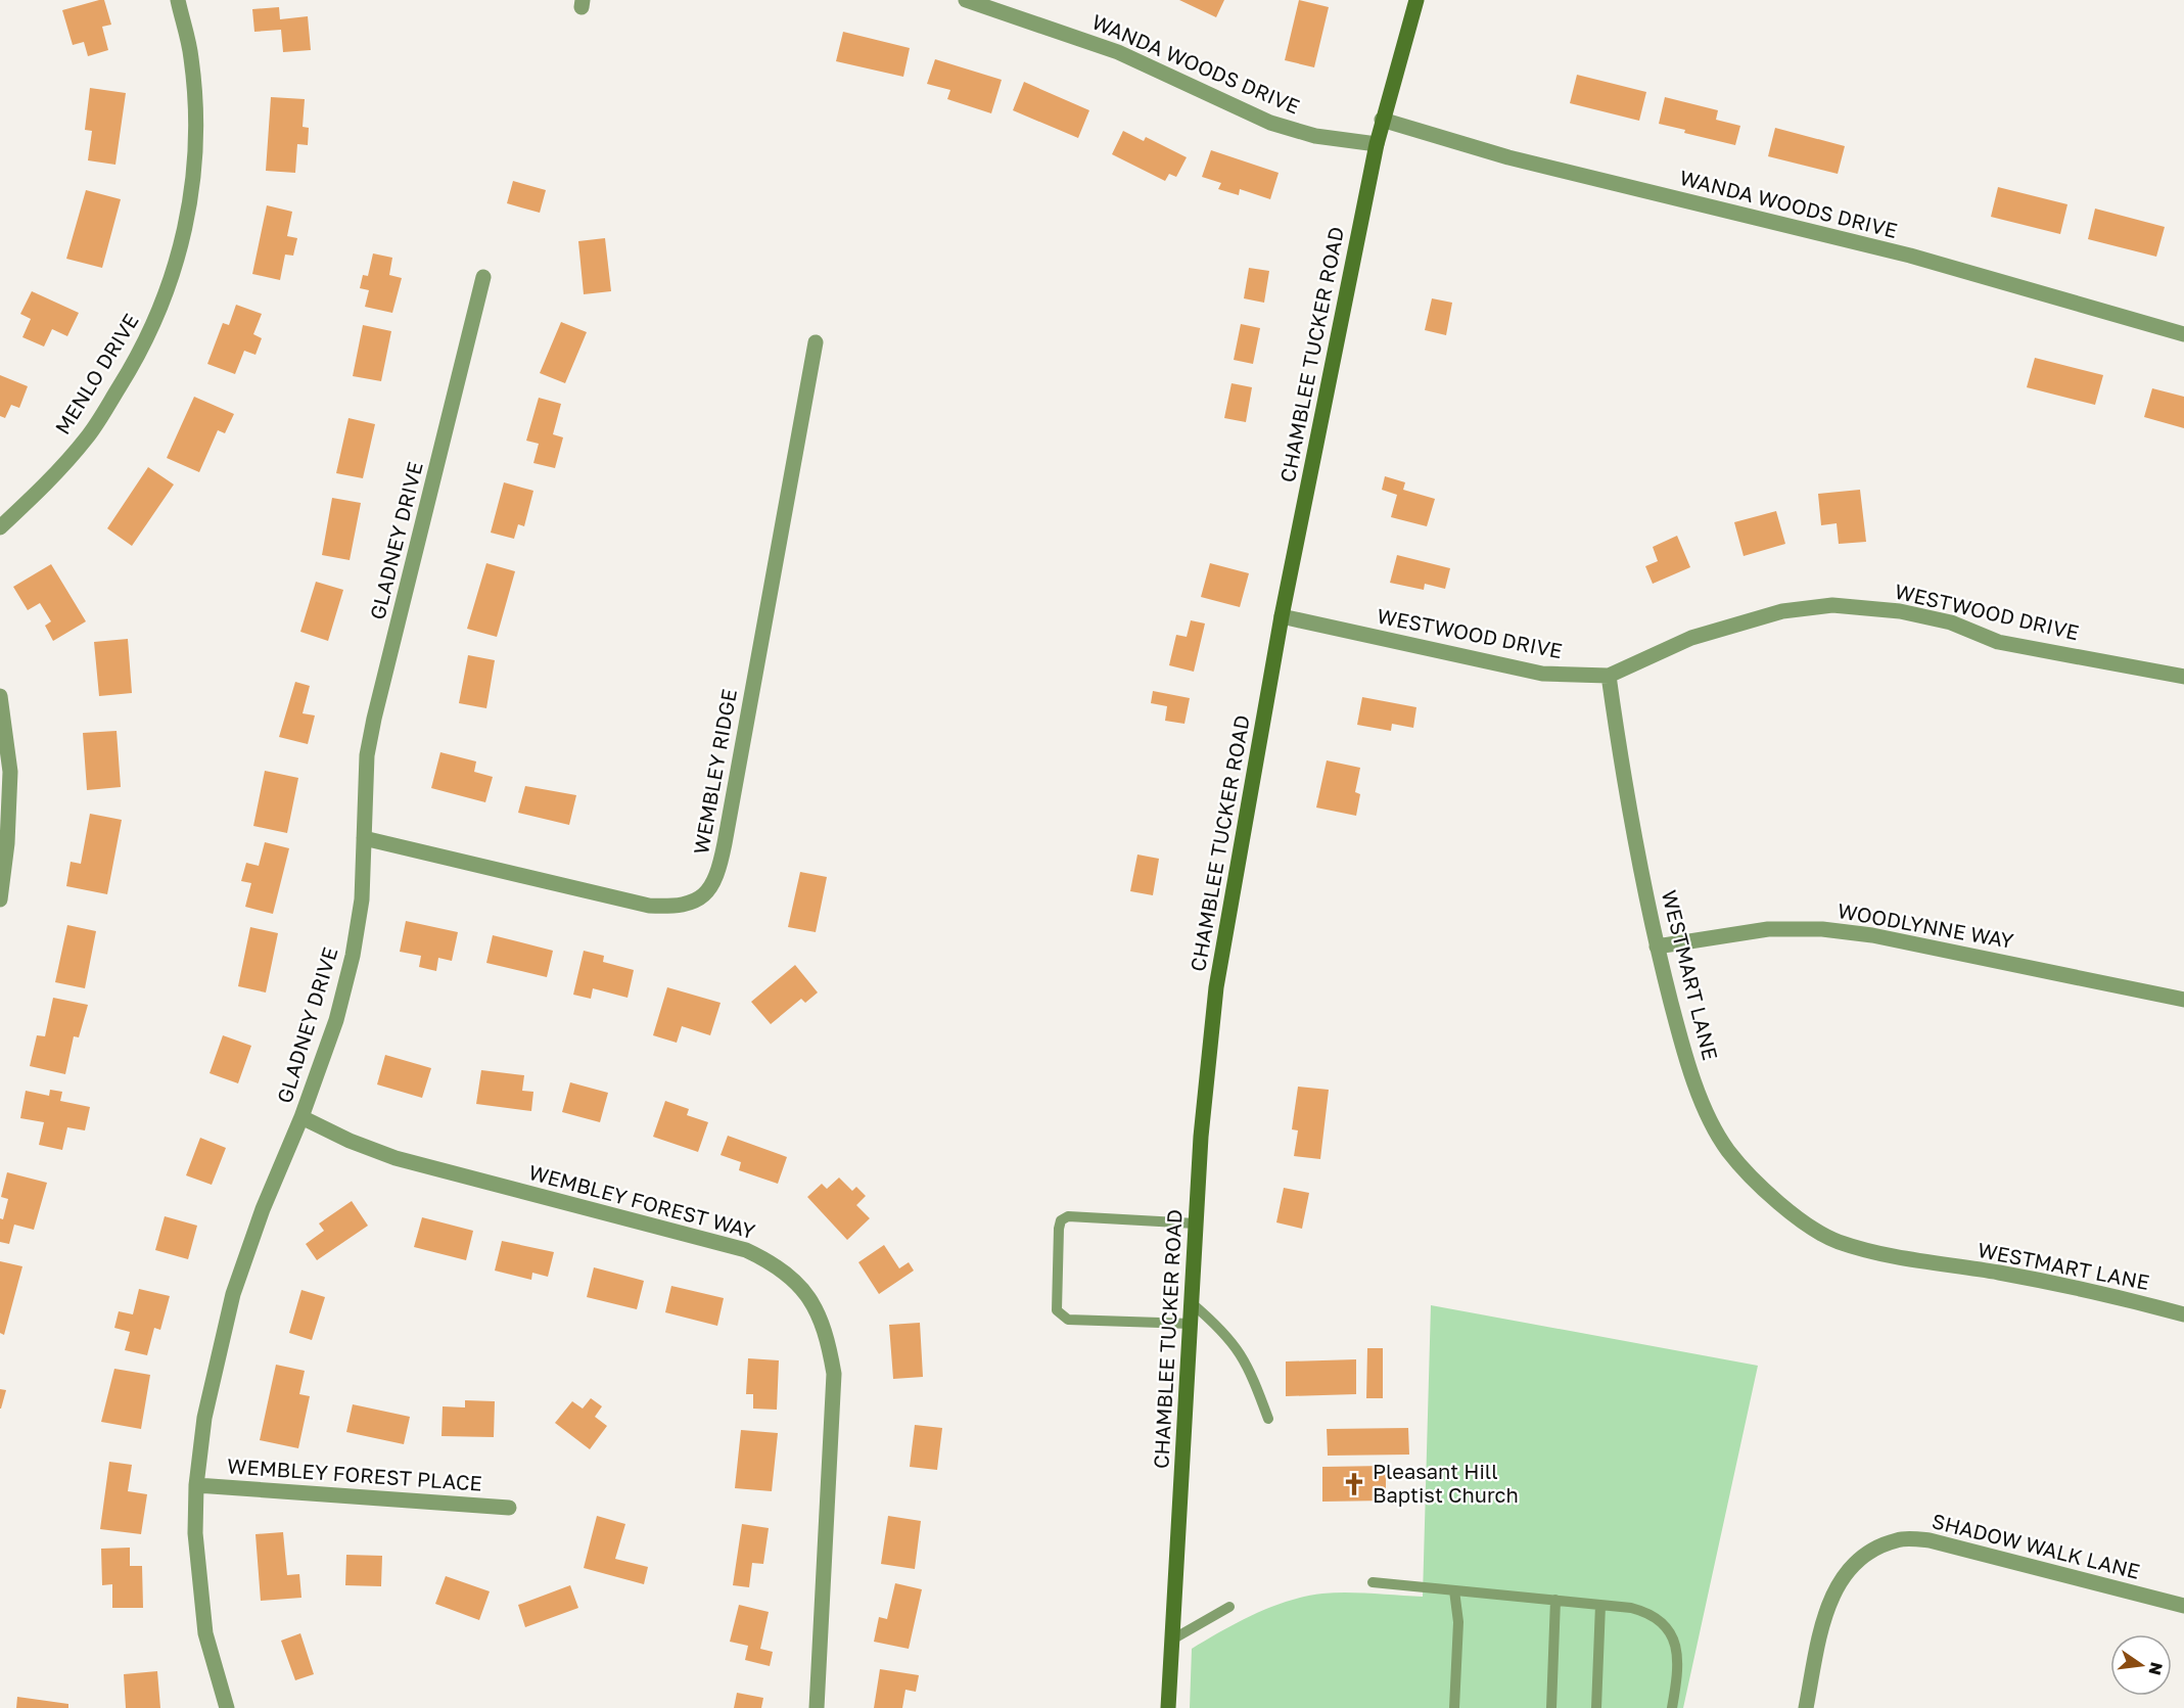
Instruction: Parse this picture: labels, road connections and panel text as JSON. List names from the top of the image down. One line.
{"streets":{"main road":["CHAMBLEE TUCKER ROAD"],"street":["WANDA WOODS DRIVE","MENLO DRIVE","GLADNEY DRIVE","WESTWOOD DRIVE","WEMBLEY RIDGE","WOODLYNNE WAY","WESTMART LANE","WEMBLEY FOREST WAY","WEMBLEY FOREST PLACE","SHADOW WALK LANE"]},"crossings":[["WANDA WOODS DRIVE","CHAMBLEE TUCKER ROAD"],["CHAMBLEE TUCKER ROAD","WESTWOOD DRIVE"],["GLADNEY DRIVE","WEMBLEY RIDGE"],["GLADNEY DRIVE","WEMBLEY FOREST WAY"],["GLADNEY DRIVE","WEMBLEY FOREST PLACE"],["WESTWOOD DRIVE","WESTMART LANE"],["WOODLYNNE WAY","WESTMART LANE"]],"places":{"church":["Pleasant Hill Baptist Church"]},"north":"right"}
